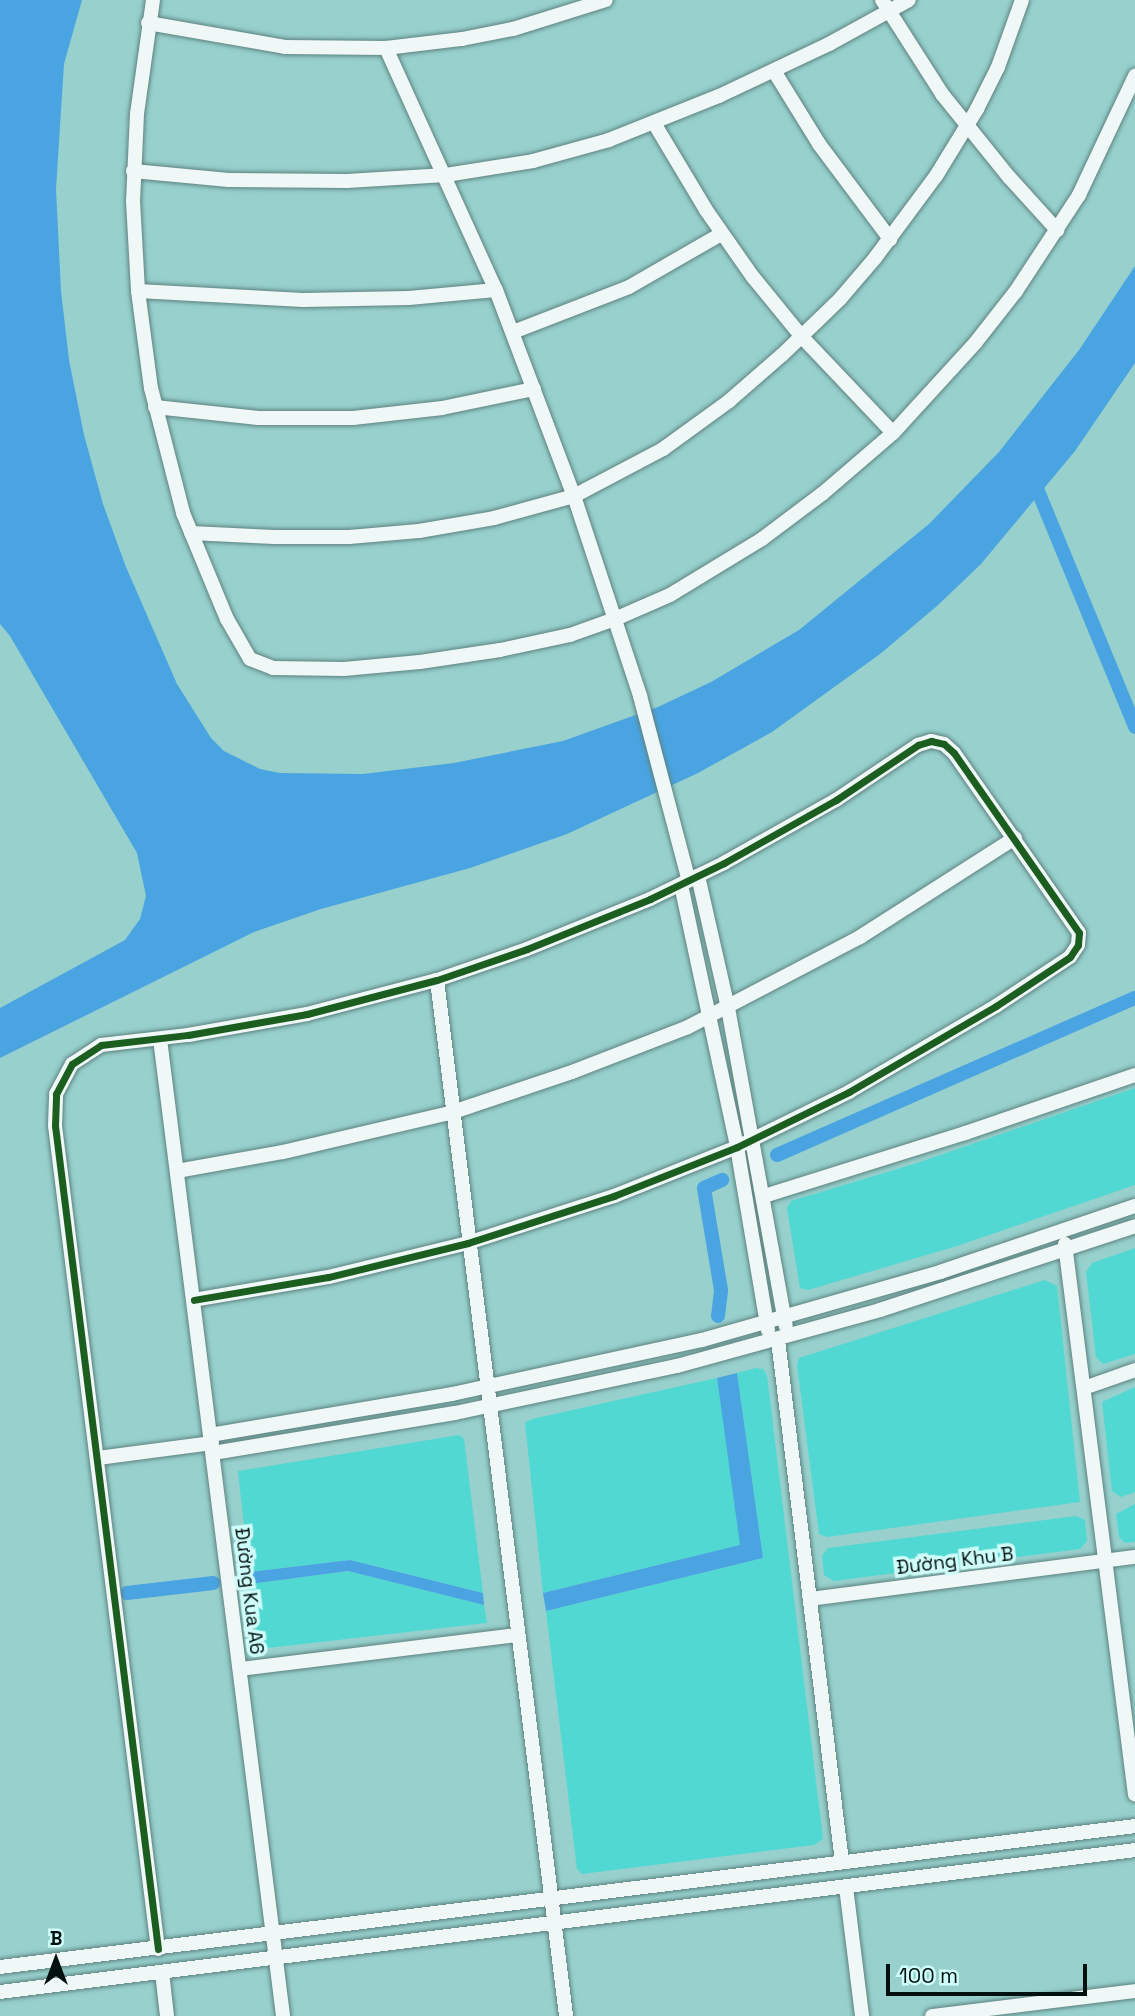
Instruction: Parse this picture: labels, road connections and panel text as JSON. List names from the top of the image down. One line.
{"streets":{"street":["Đường Khu B","Đường Kua A6"]},"scale_bar":"100 m","north":"top"}
